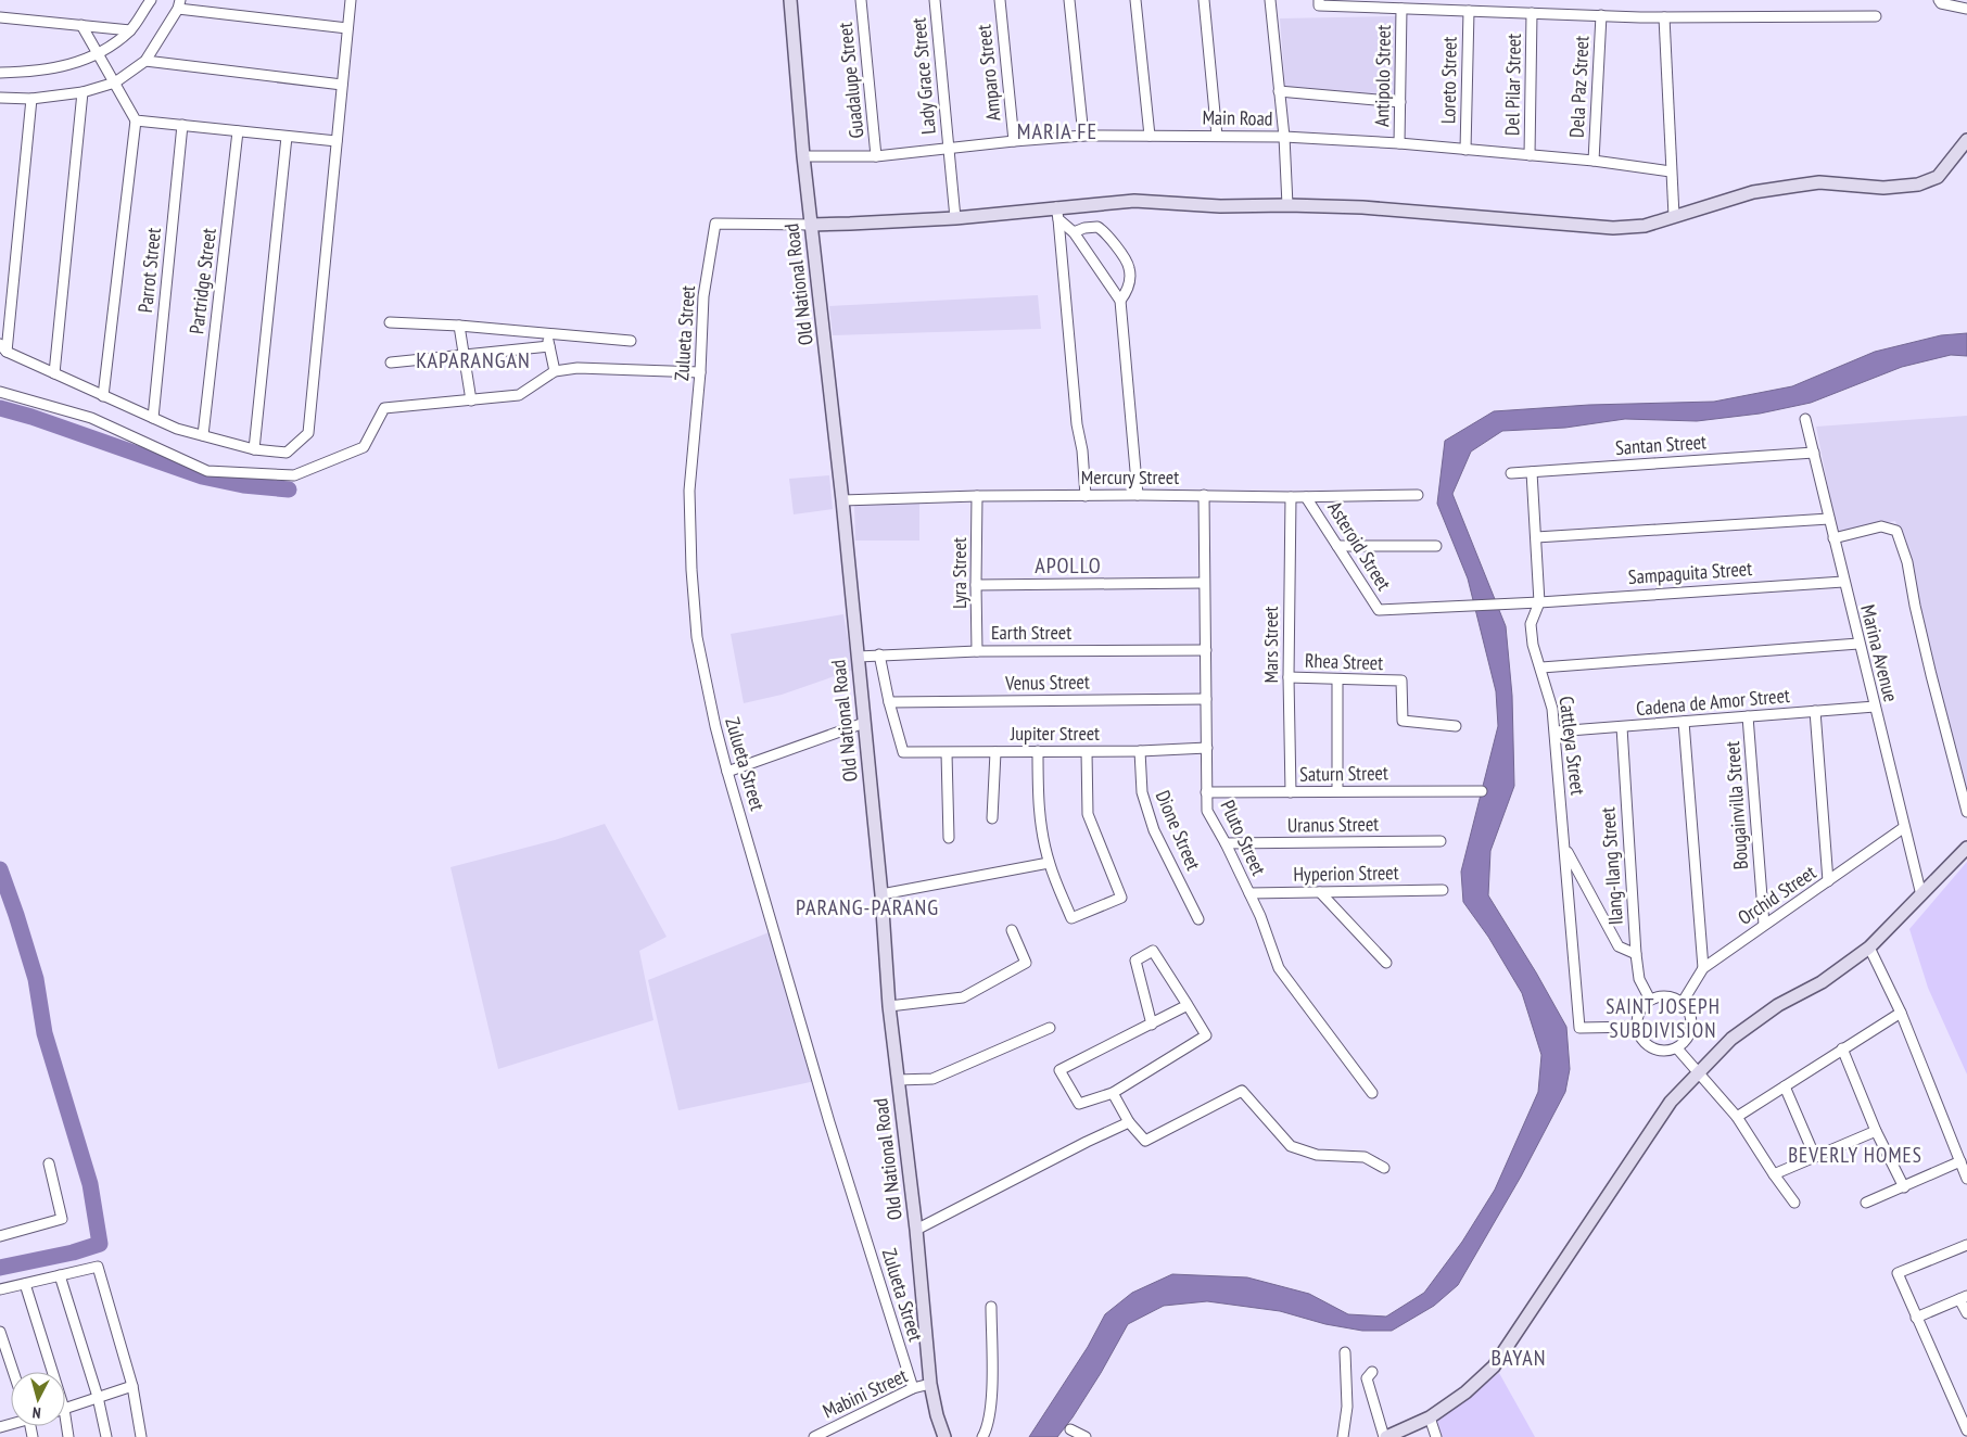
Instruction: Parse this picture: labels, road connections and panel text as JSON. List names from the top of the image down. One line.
{"streets":{"street":["Amparo Street","Lady Grace Street","Antipolo Street","Guadalupe Street","Loreto Street","Del Pilar Street","Dela Paz Street","Main Road","Parrot Street","Partridge Street","Old National Road","Zulueta Street","Santan Street","Mercury Street","Asteroid Street","Lyra Street","Sampaguita Street","Earth Street","Mars Street","Marina Avenue","Rhea Street","Venus Street","Cadena de Amor Street","Jupiter Street","Cattleya Street","Saturn Street","Bougainvilla Street","Uranus Street","Dione Street","Pluto Street","Ilang-Ilang Street","Hyperion Street","Orchid Street","Mabini Street"]},"crossings":[["Amparo Street","Main Road"],["Lady Grace Street","Main Road"],["Antipolo Street","Main Road"],["Guadalupe Street","Main Road"],["Loreto Street","Main Road"],["Del Pilar Street","Main Road"],["Dela Paz Street","Main Road"],["Main Road","Old National Road"],["Old National Road","Zulueta Street"],["Old National Road","Mercury Street"],["Old National Road","Earth Street"],["Old National Road","Mabini Street"],["Zulueta Street","Mabini Street"],["Santan Street","Marina Avenue"],["Santan Street","Cattleya Street"],["Mercury Street","Asteroid Street"],["Mercury Street","Lyra Street"],["Mercury Street","Mars Street"],["Mercury Street","Pluto Street"],["Asteroid Street","Sampaguita Street"],["Lyra Street","Earth Street"],["Sampaguita Street","Marina Avenue"],["Sampaguita Street","Cattleya Street"],["Earth Street","Pluto Street"],["Mars Street","Rhea Street"],["Mars Street","Saturn Street"],["Marina Avenue","Cadena de Amor Street"],["Marina Avenue","Orchid Street"],["Venus Street","Jupiter Street"],["Venus Street","Pluto Street"],["Cadena de Amor Street","Cattleya Street"],["Cadena de Amor Street","Bougainvilla Street"],["Cadena de Amor Street","Ilang-Ilang Street"],["Jupiter Street","Dione Street"],["Jupiter Street","Pluto Street"],["Cattleya Street","Ilang-Ilang Street"],["Cattleya Street","Orchid Street"],["Saturn Street","Pluto Street"],["Bougainvilla Street","Orchid Street"],["Uranus Street","Pluto Street"],["Pluto Street","Hyperion Street"],["Ilang-Ilang Street","Orchid Street"]],"districts":["MARIA FE","KAPARANGAN","APOLLO","PARANG-PARANG","SAINT JOSEPH SUBDIVISION","BEVERLY HOMES","BAYAN"],"north":"bottom"}
